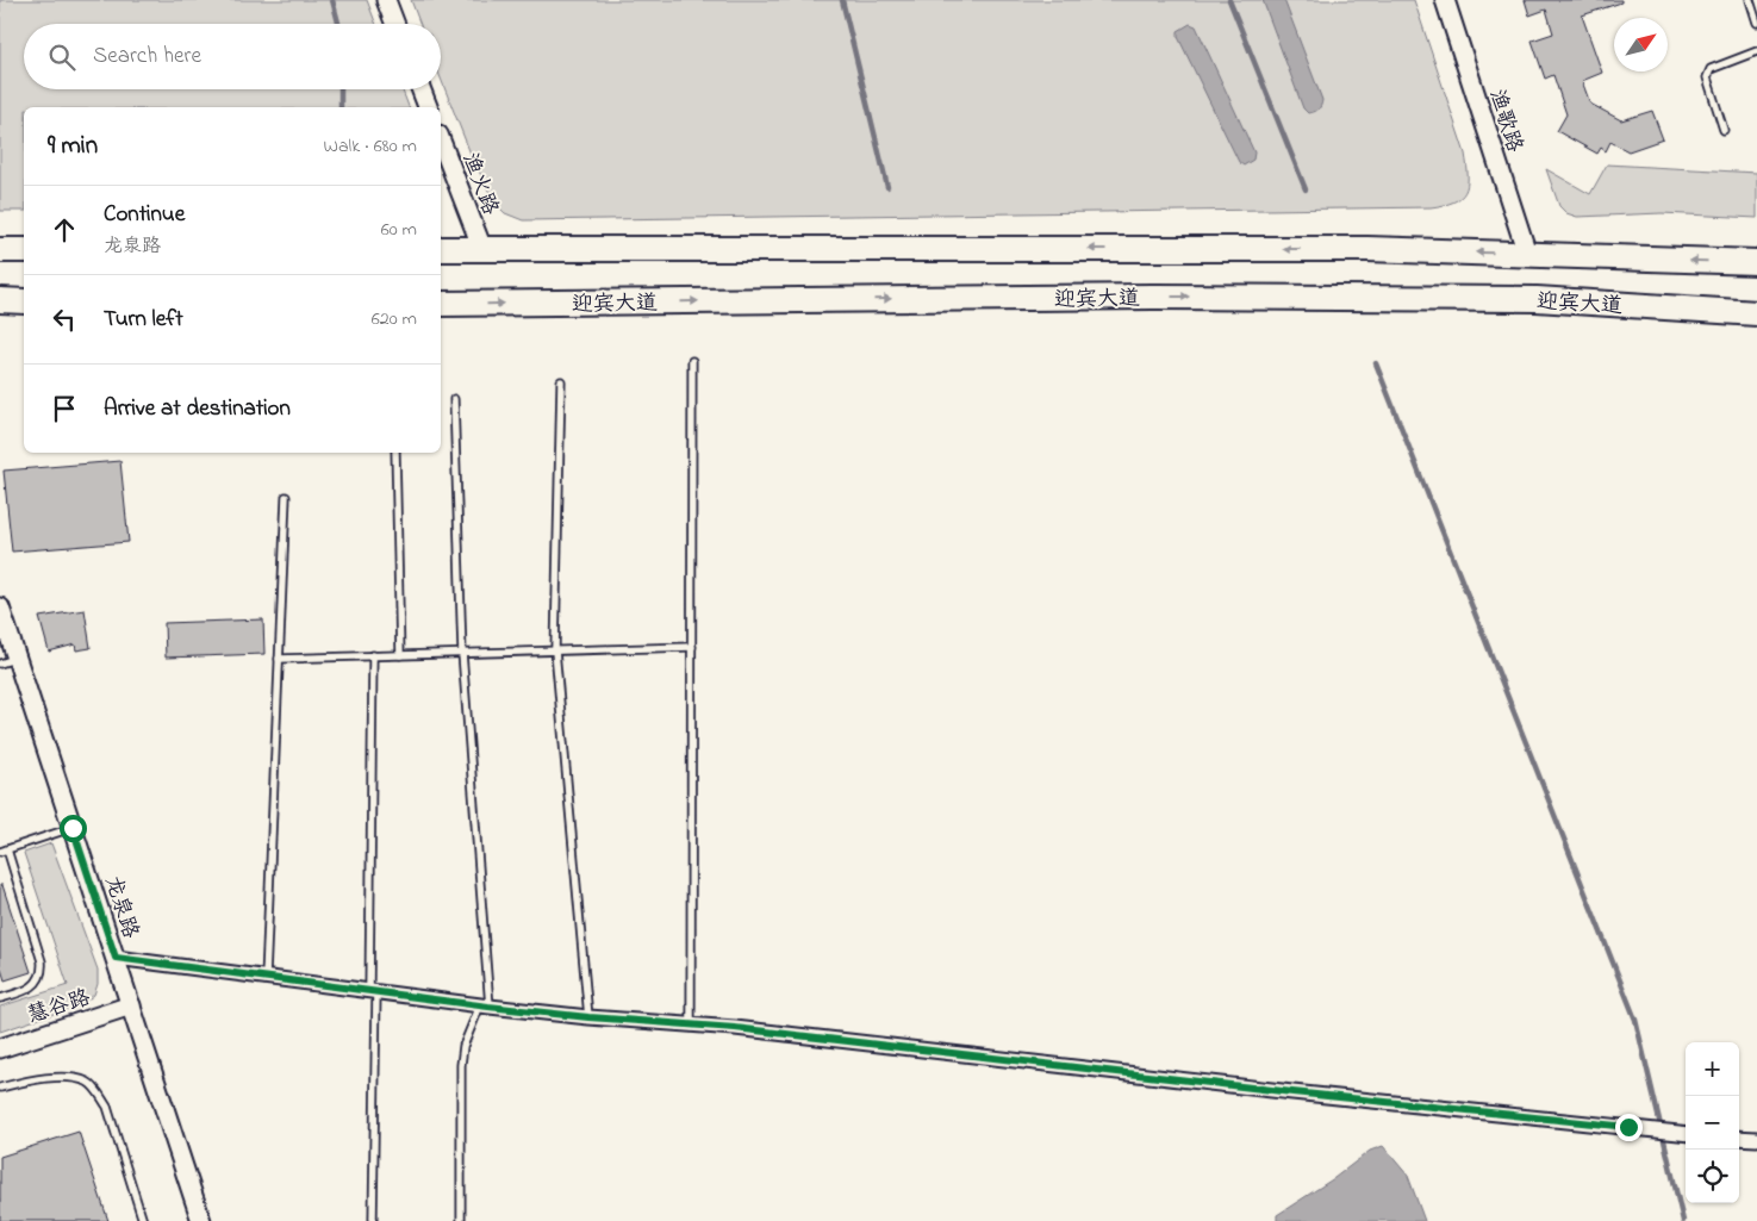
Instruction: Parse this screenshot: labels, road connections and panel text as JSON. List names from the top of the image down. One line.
{"streets":{"highway":["迎宾大道"],"street":["渔歌路","渔火路","龙泉路","慧谷路"]},"crossings":[["龙泉路","慧谷路"]],"north":"top right","page":{"search":"Search here","heading":["9 min","Walk · 680 m"],"list":[["Continue","龙泉路","60 m"],["Turn left","620 m"],"Arrive at destination"],"map_buttons":["+","−"]}}
